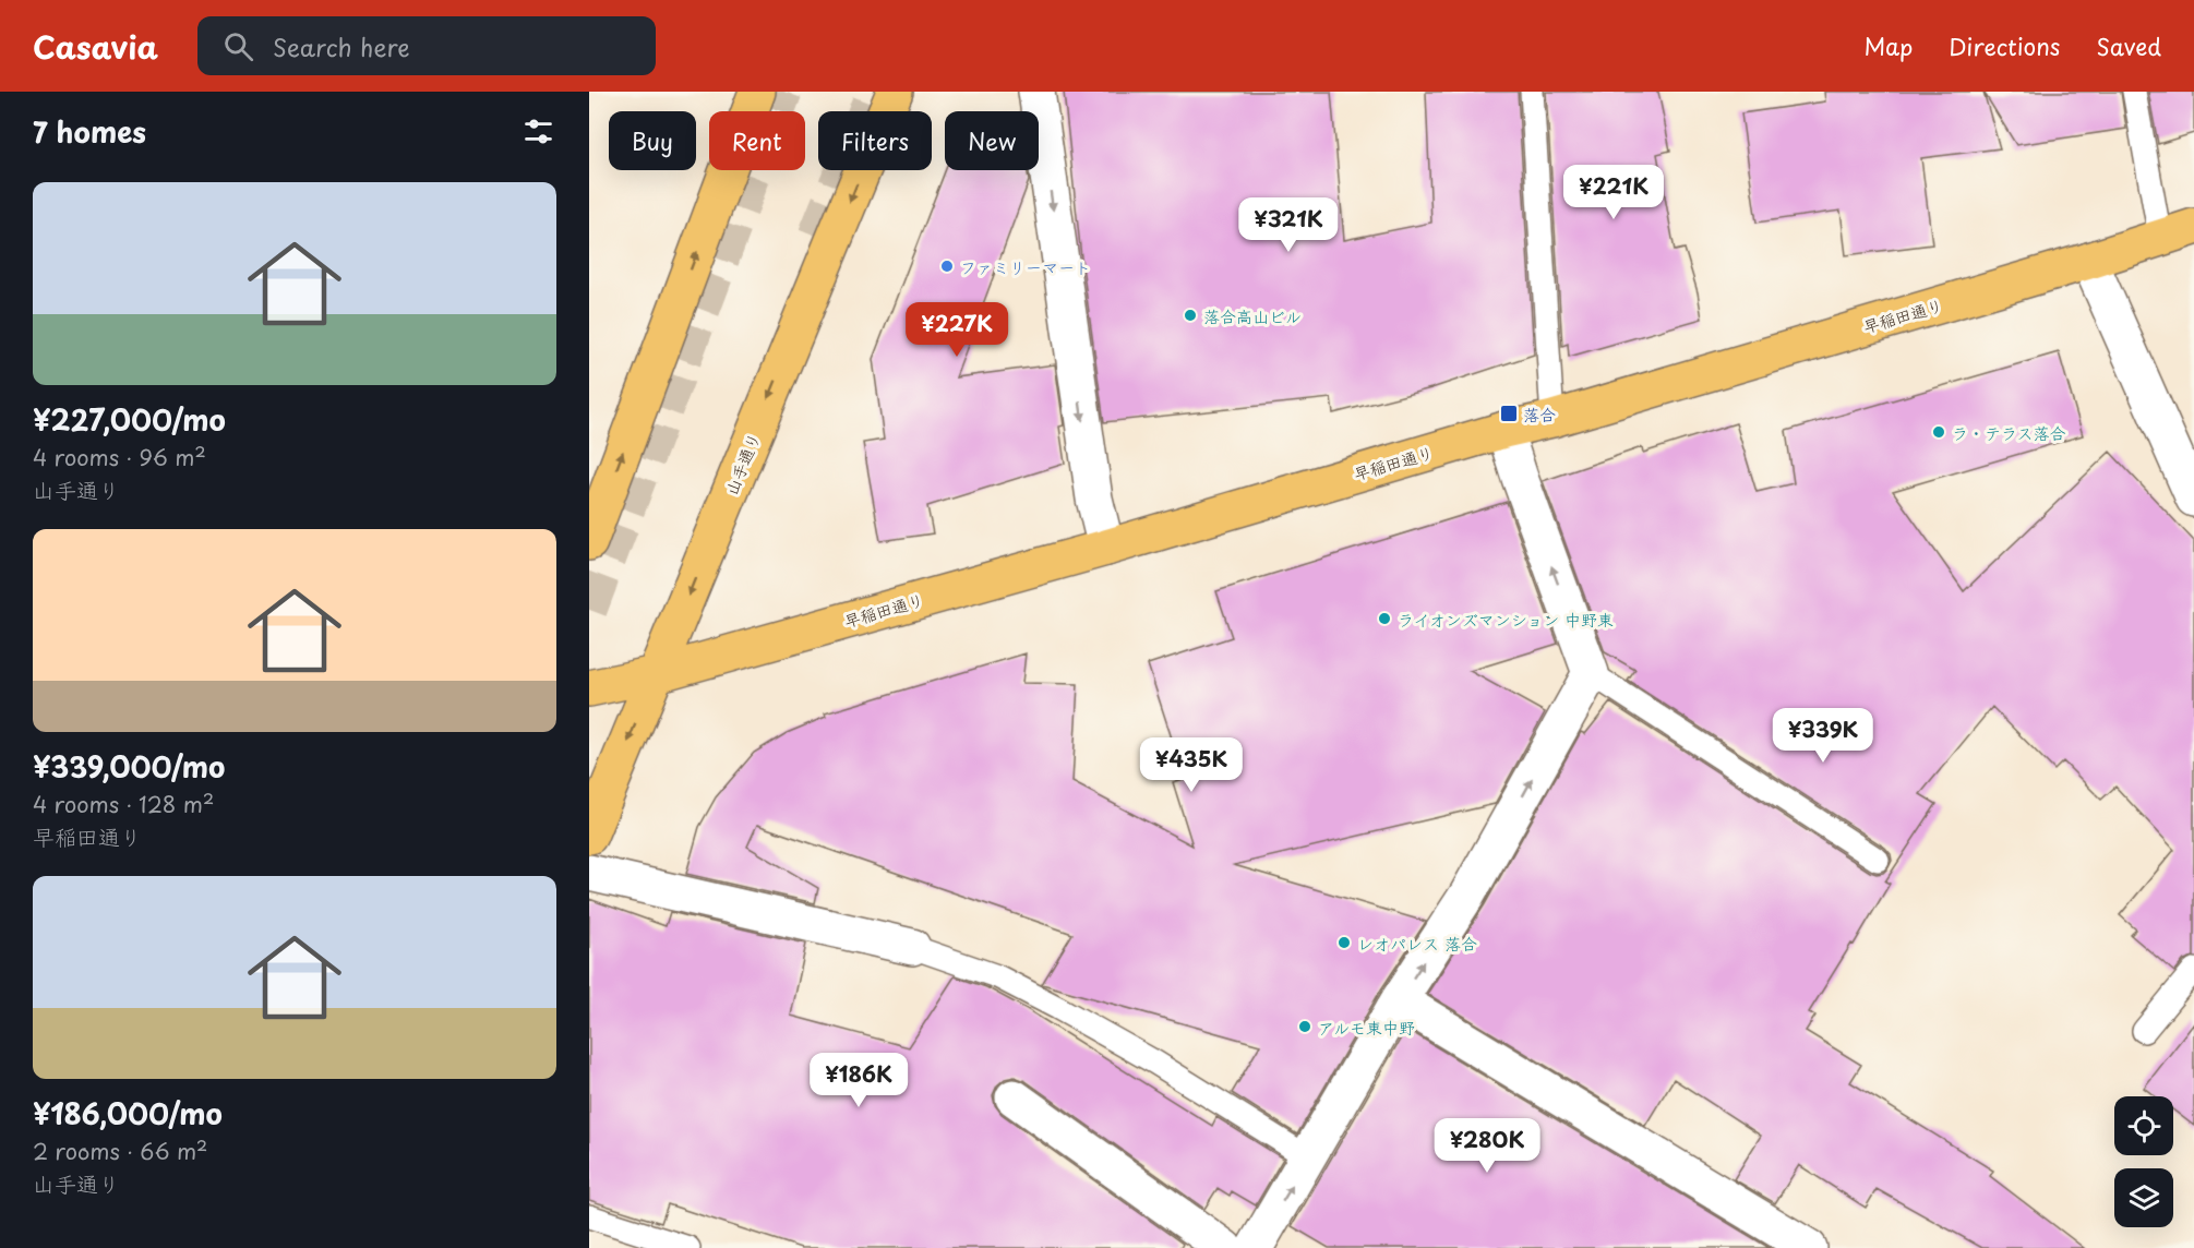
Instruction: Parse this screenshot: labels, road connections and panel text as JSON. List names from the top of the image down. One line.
{"streets":{"main road":["早稲田通り","山手通り"]},"crossings":[["早稲田通り","山手通り"]],"places":{"other":["ファミリーマート","落合高山ビル","ラ・テラス落合","ライオンズマンション 中野東","レオパレス 落合","アルモ東中野"],"transit":["落合"]},"page":{"header":"Casavia","search":"Search here","nav":["Map","Directions","Saved"],"heading":"7 homes","chip":["Buy","Rent","Filters","New"],"price":["¥221K","¥321K","¥227K","¥339K","¥435K","¥186K","¥280K"],"list":[{"name":"¥227,000/mo","note":"4 rooms · 96 m² · 山手通り"},{"name":"¥339,000/mo","note":"4 rooms · 128 m² · 早稲田通り"},{"name":"¥186,000/mo","note":"2 rooms · 66 m² · 山手通り"}]}}
